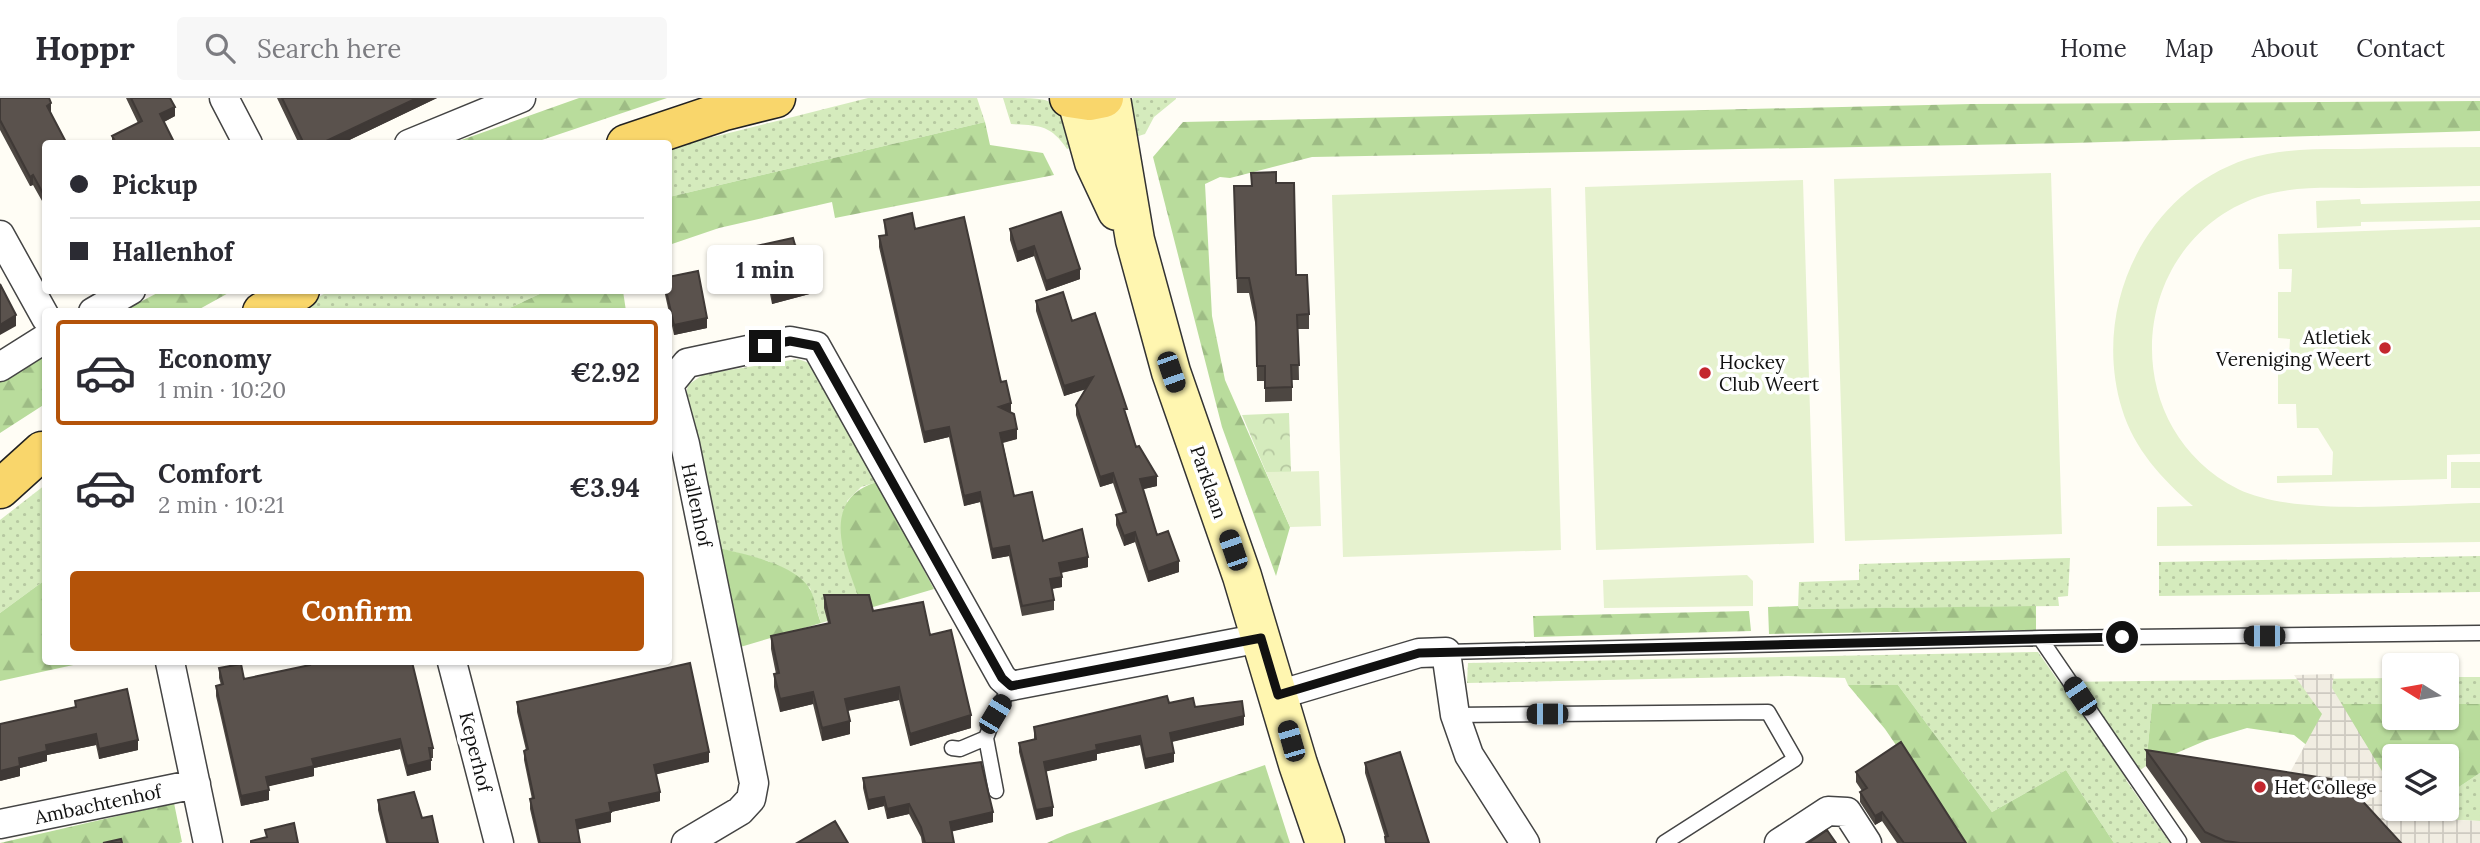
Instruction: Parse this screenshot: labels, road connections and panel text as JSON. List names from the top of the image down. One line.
{"streets":{"street":["Parklaan","Hallenhof","Keperhof","Ambachtenhof"]},"places":["Atletiek Vereniging Weert","Hockey Club Weert","Het College"],"north":"left","page":{"header":"Hoppr","search":"Search here","nav":["Home","Map","About","Contact"],"banner":["Pickup","Hallenhof"],"bubble":"1 min","list":[{"name":"Economy","note":"1 min · 10:20","value":"€2.92"},{"name":"Comfort","note":"2 min · 10:21","value":"€3.94"}],"buttons":"Confirm"}}
